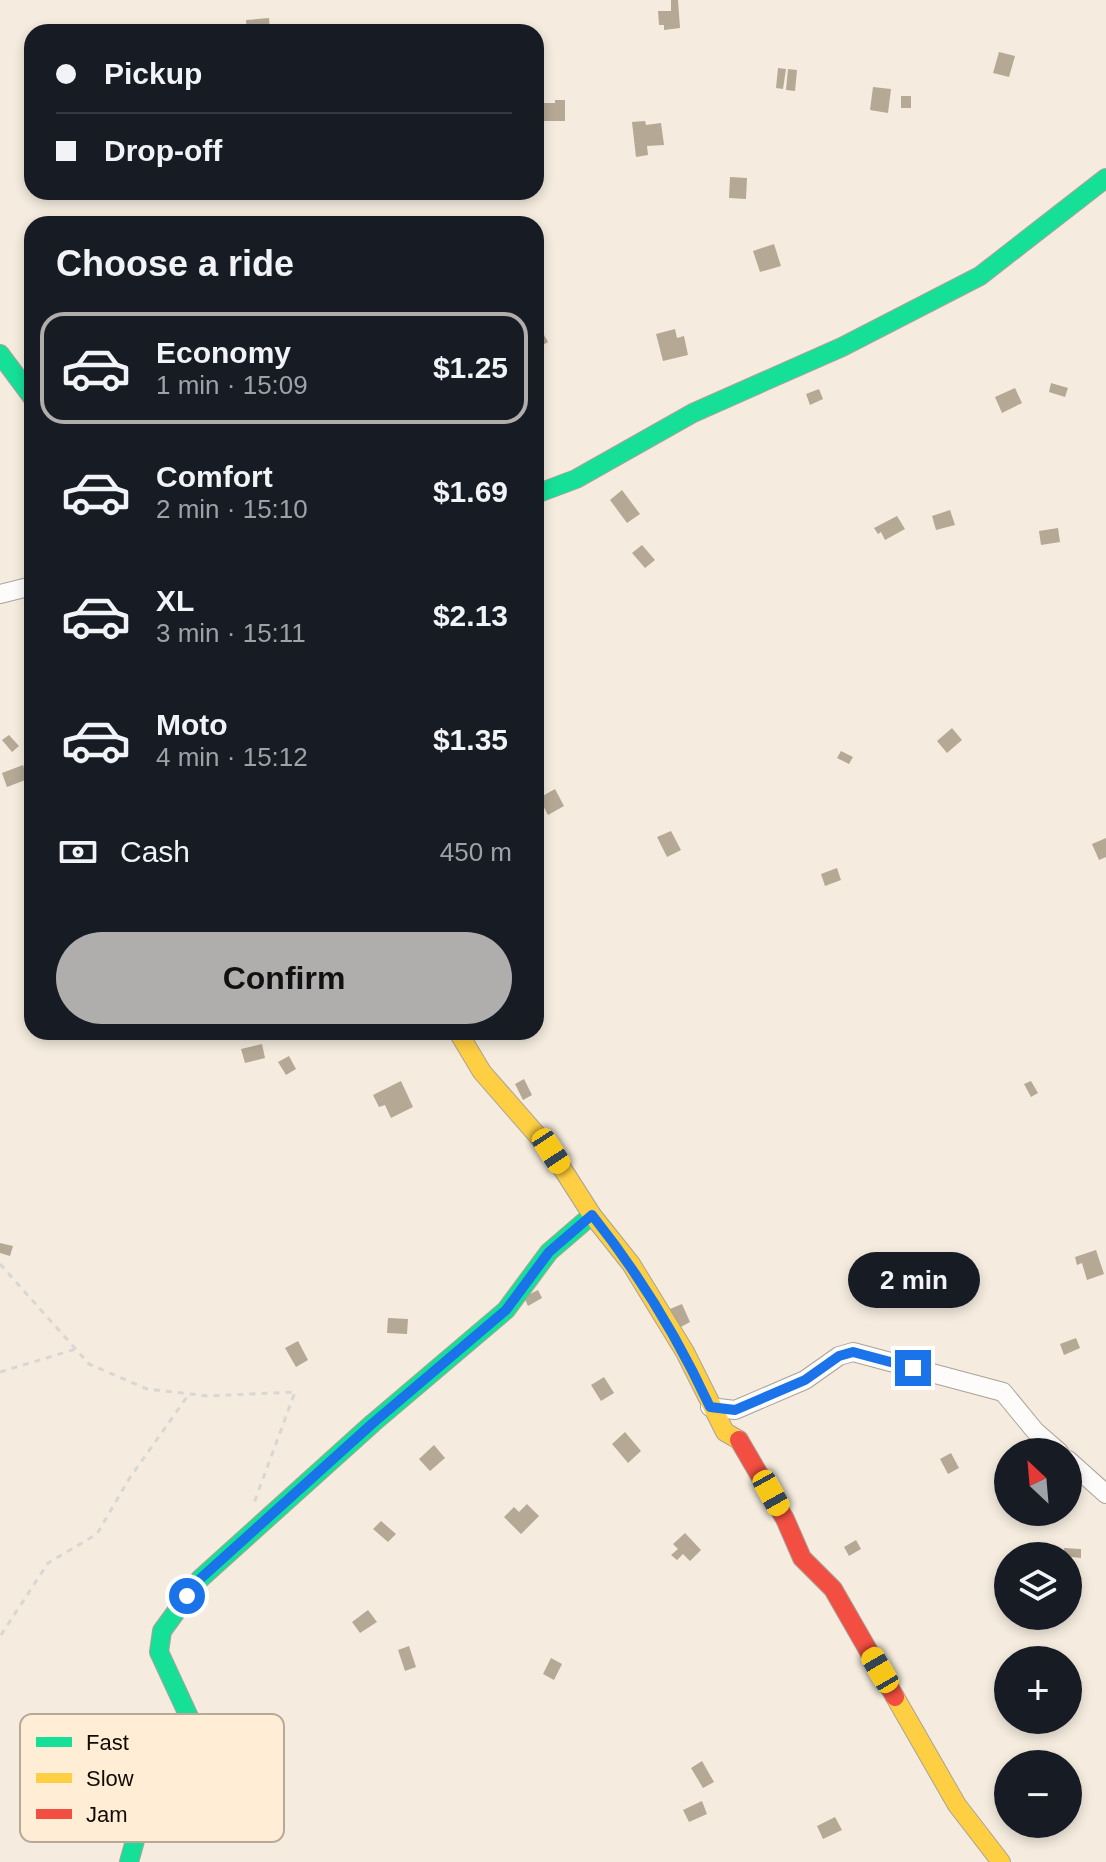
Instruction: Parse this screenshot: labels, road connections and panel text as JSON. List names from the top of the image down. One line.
{"legend":["Fast","Slow","Jam"],"north":"top left","page":{"banner":["Pickup","Drop-off"],"heading":"Choose a ride","list":[{"name":"Economy","note":"1 min · 15:09","value":"$1.25"},{"name":"Comfort","note":"2 min · 15:10","value":"$1.69"},{"name":"XL","note":"3 min · 15:11","value":"$2.13"},{"name":"Moto","note":"4 min · 15:12","value":"$1.35"}],"pay":["Cash","450 m"],"buttons":"Confirm","bubble":"2 min","map_buttons":["+","−"]}}
